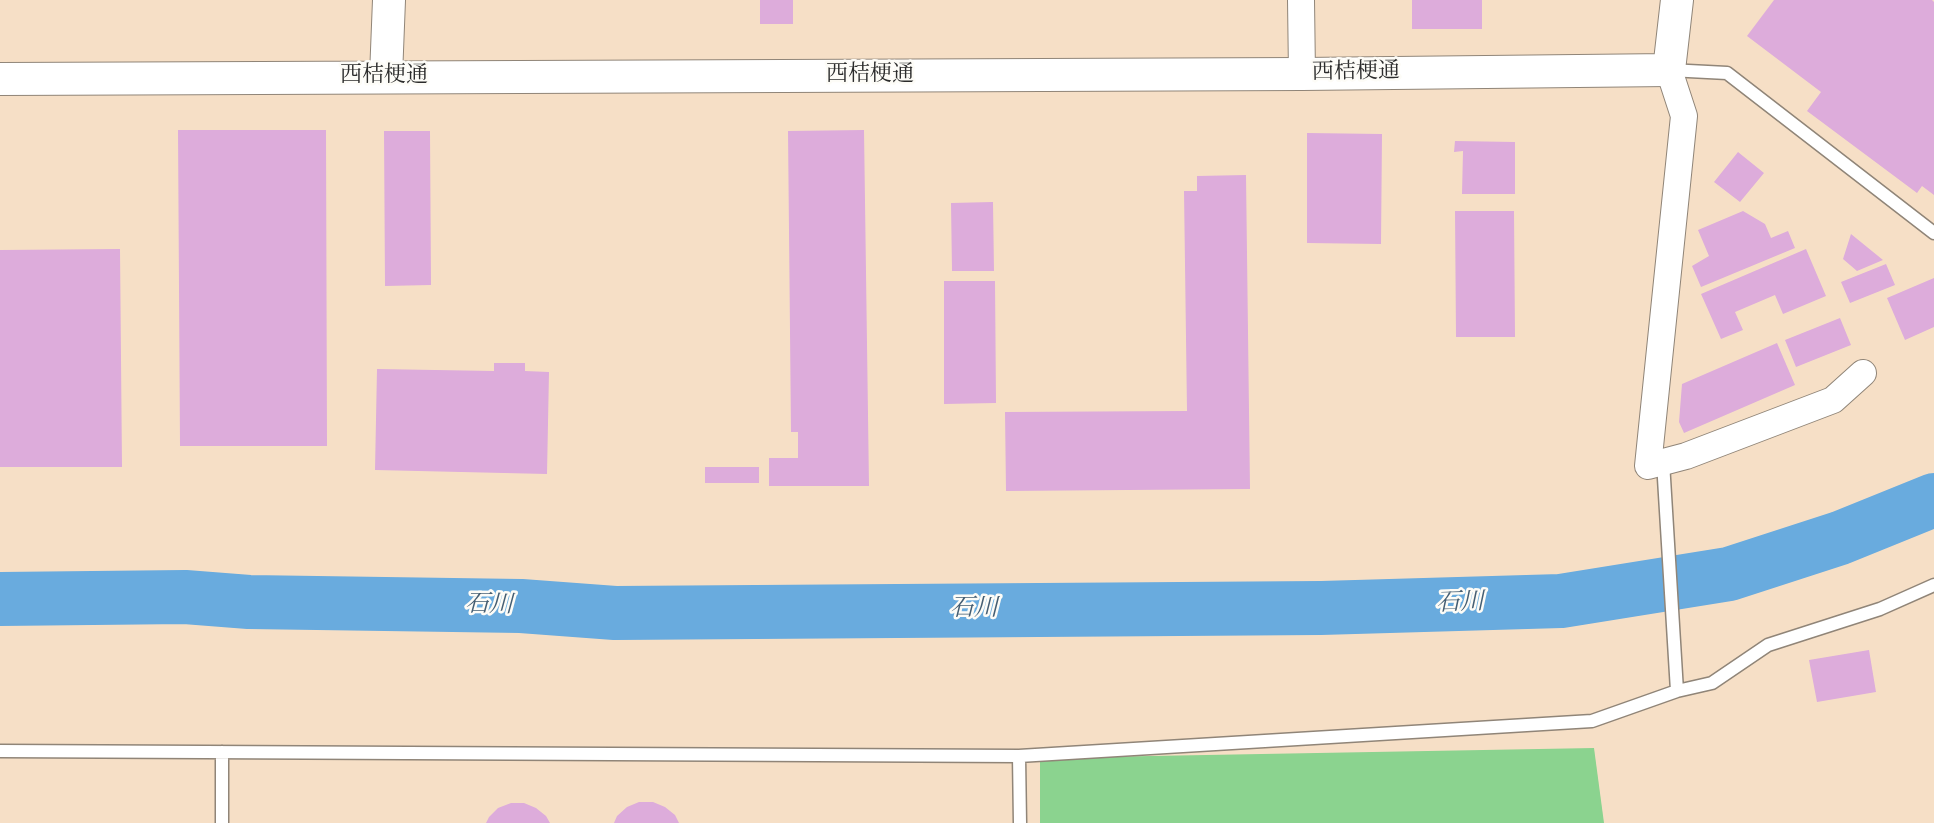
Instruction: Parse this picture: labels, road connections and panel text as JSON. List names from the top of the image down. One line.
{"streets":{"street":["西桔梗通"]},"water":["石川"]}
